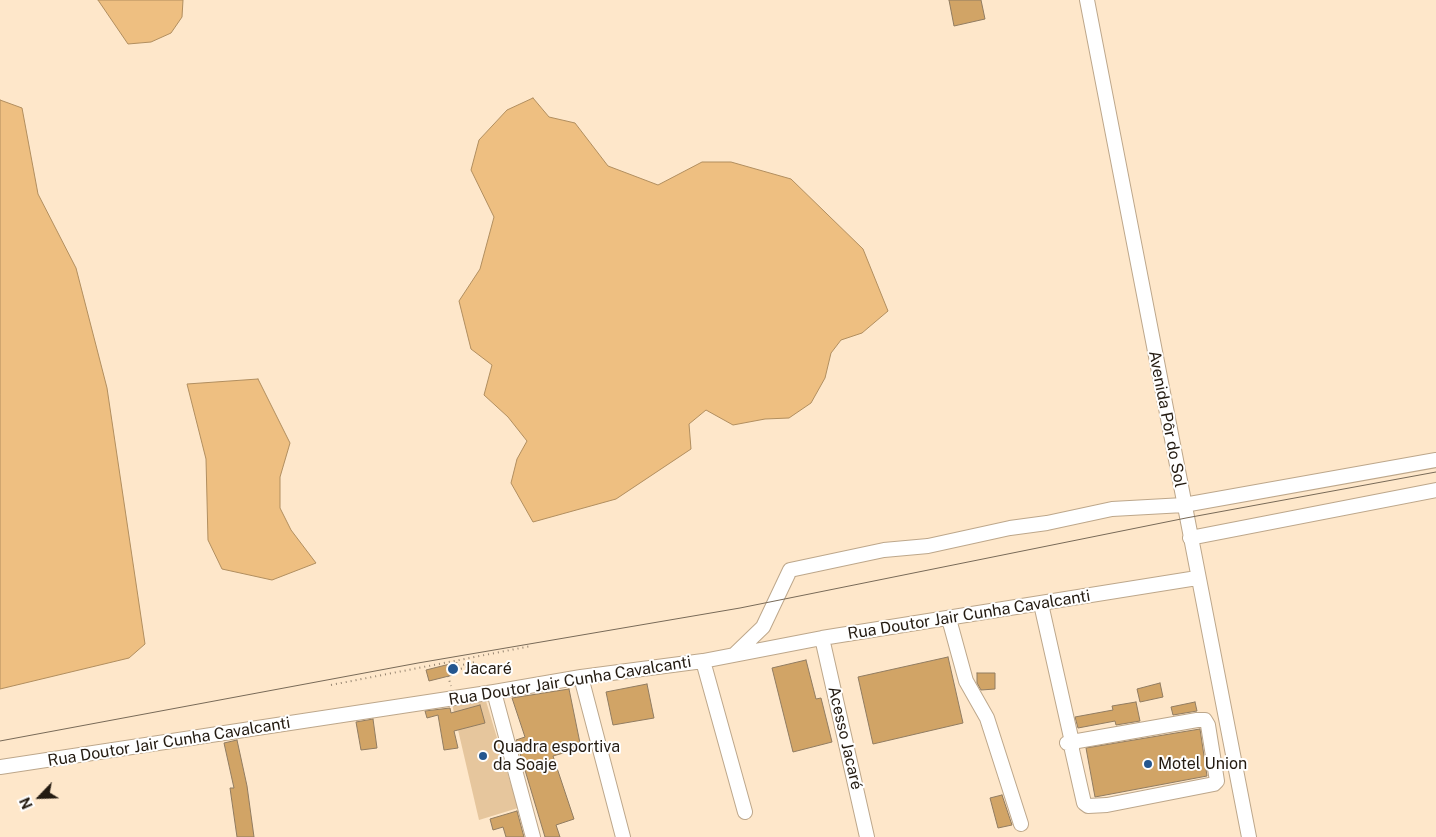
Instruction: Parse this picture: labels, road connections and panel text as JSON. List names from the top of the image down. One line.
{"streets":{"street":["Avenida Pôr do Sol","Rua Doutor Jair Cunha Cavalcanti","Acesso Jacaré"]},"crossings":[["Avenida Pôr do Sol","Rua Doutor Jair Cunha Cavalcanti"],["Rua Doutor Jair Cunha Cavalcanti","Acesso Jacaré"]],"places":["Jacaré","Quadra esportiva da Soaje","Motel Union"],"north":"bottom left"}
